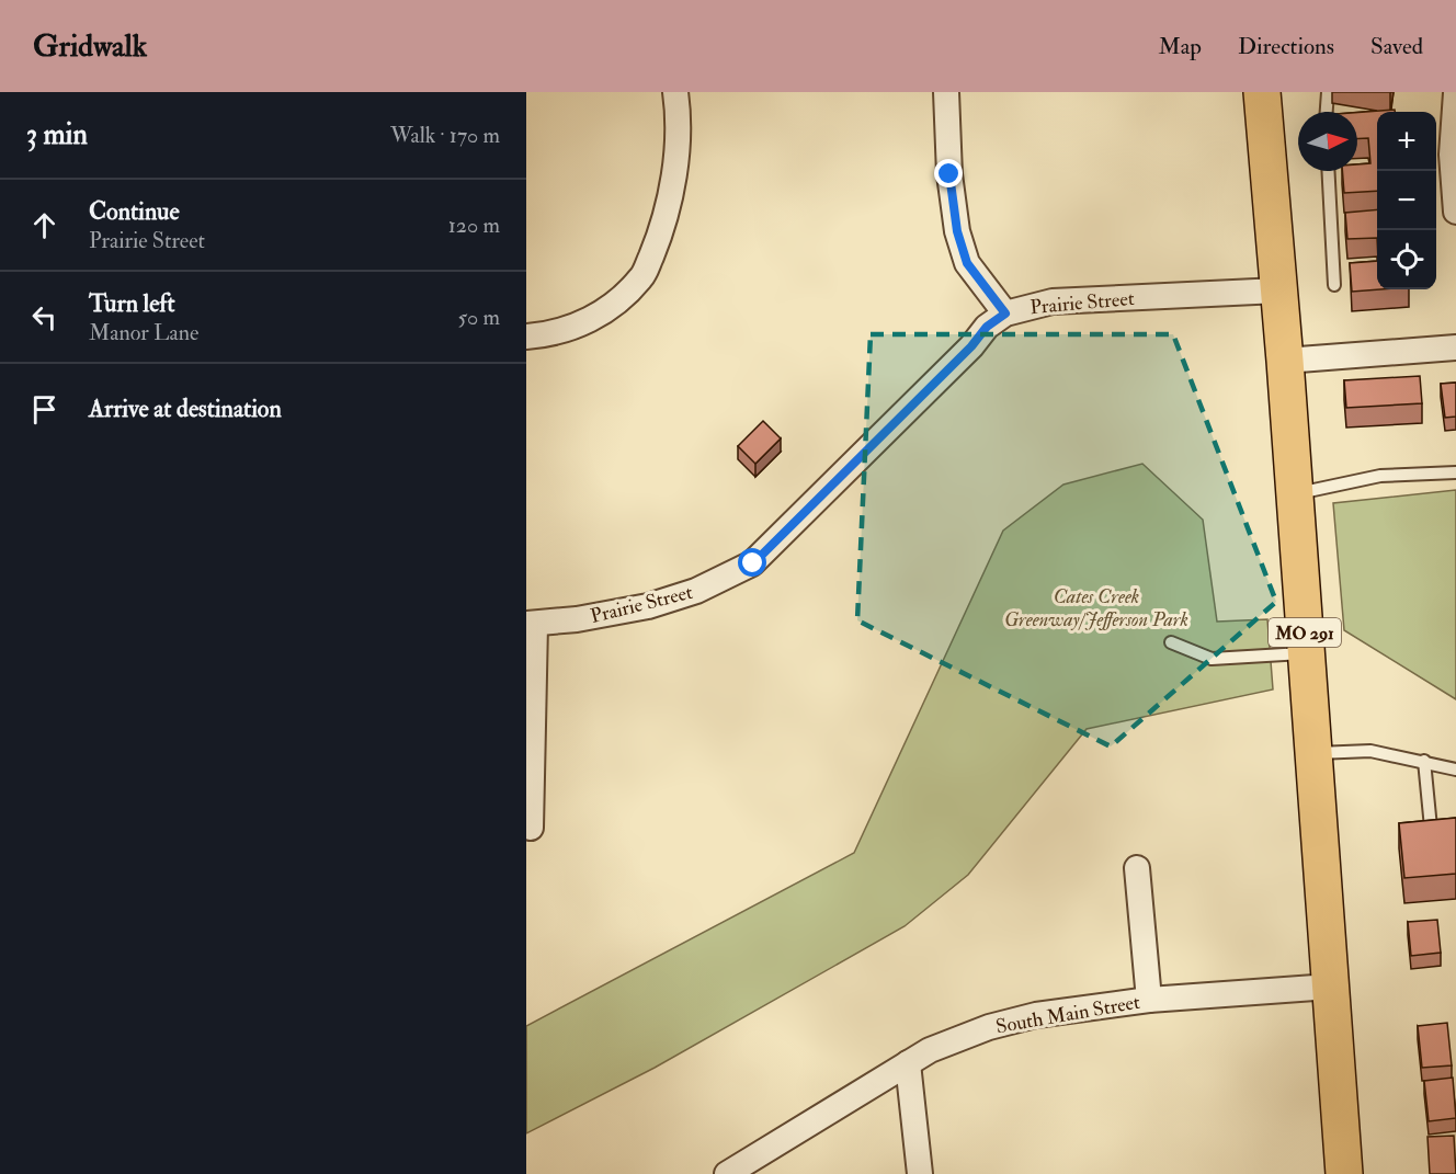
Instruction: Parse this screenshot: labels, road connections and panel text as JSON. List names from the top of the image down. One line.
{"streets":{"highway":["MO 291"],"street":["Prairie Street","South Main Street"]},"crossings":[["Prairie Street","MO 291"],["MO 291","South Main Street"]],"parks":["Cates Creek Greenway/Jefferson Park"],"north":"right","page":{"header":"Gridwalk","nav":["Map","Directions","Saved"],"heading":["3 min","Walk · 170 m"],"map_buttons":["+","−"],"list":[["Continue","Prairie Street","120 m"],["Turn left","Manor Lane","50 m"],"Arrive at destination"]}}
